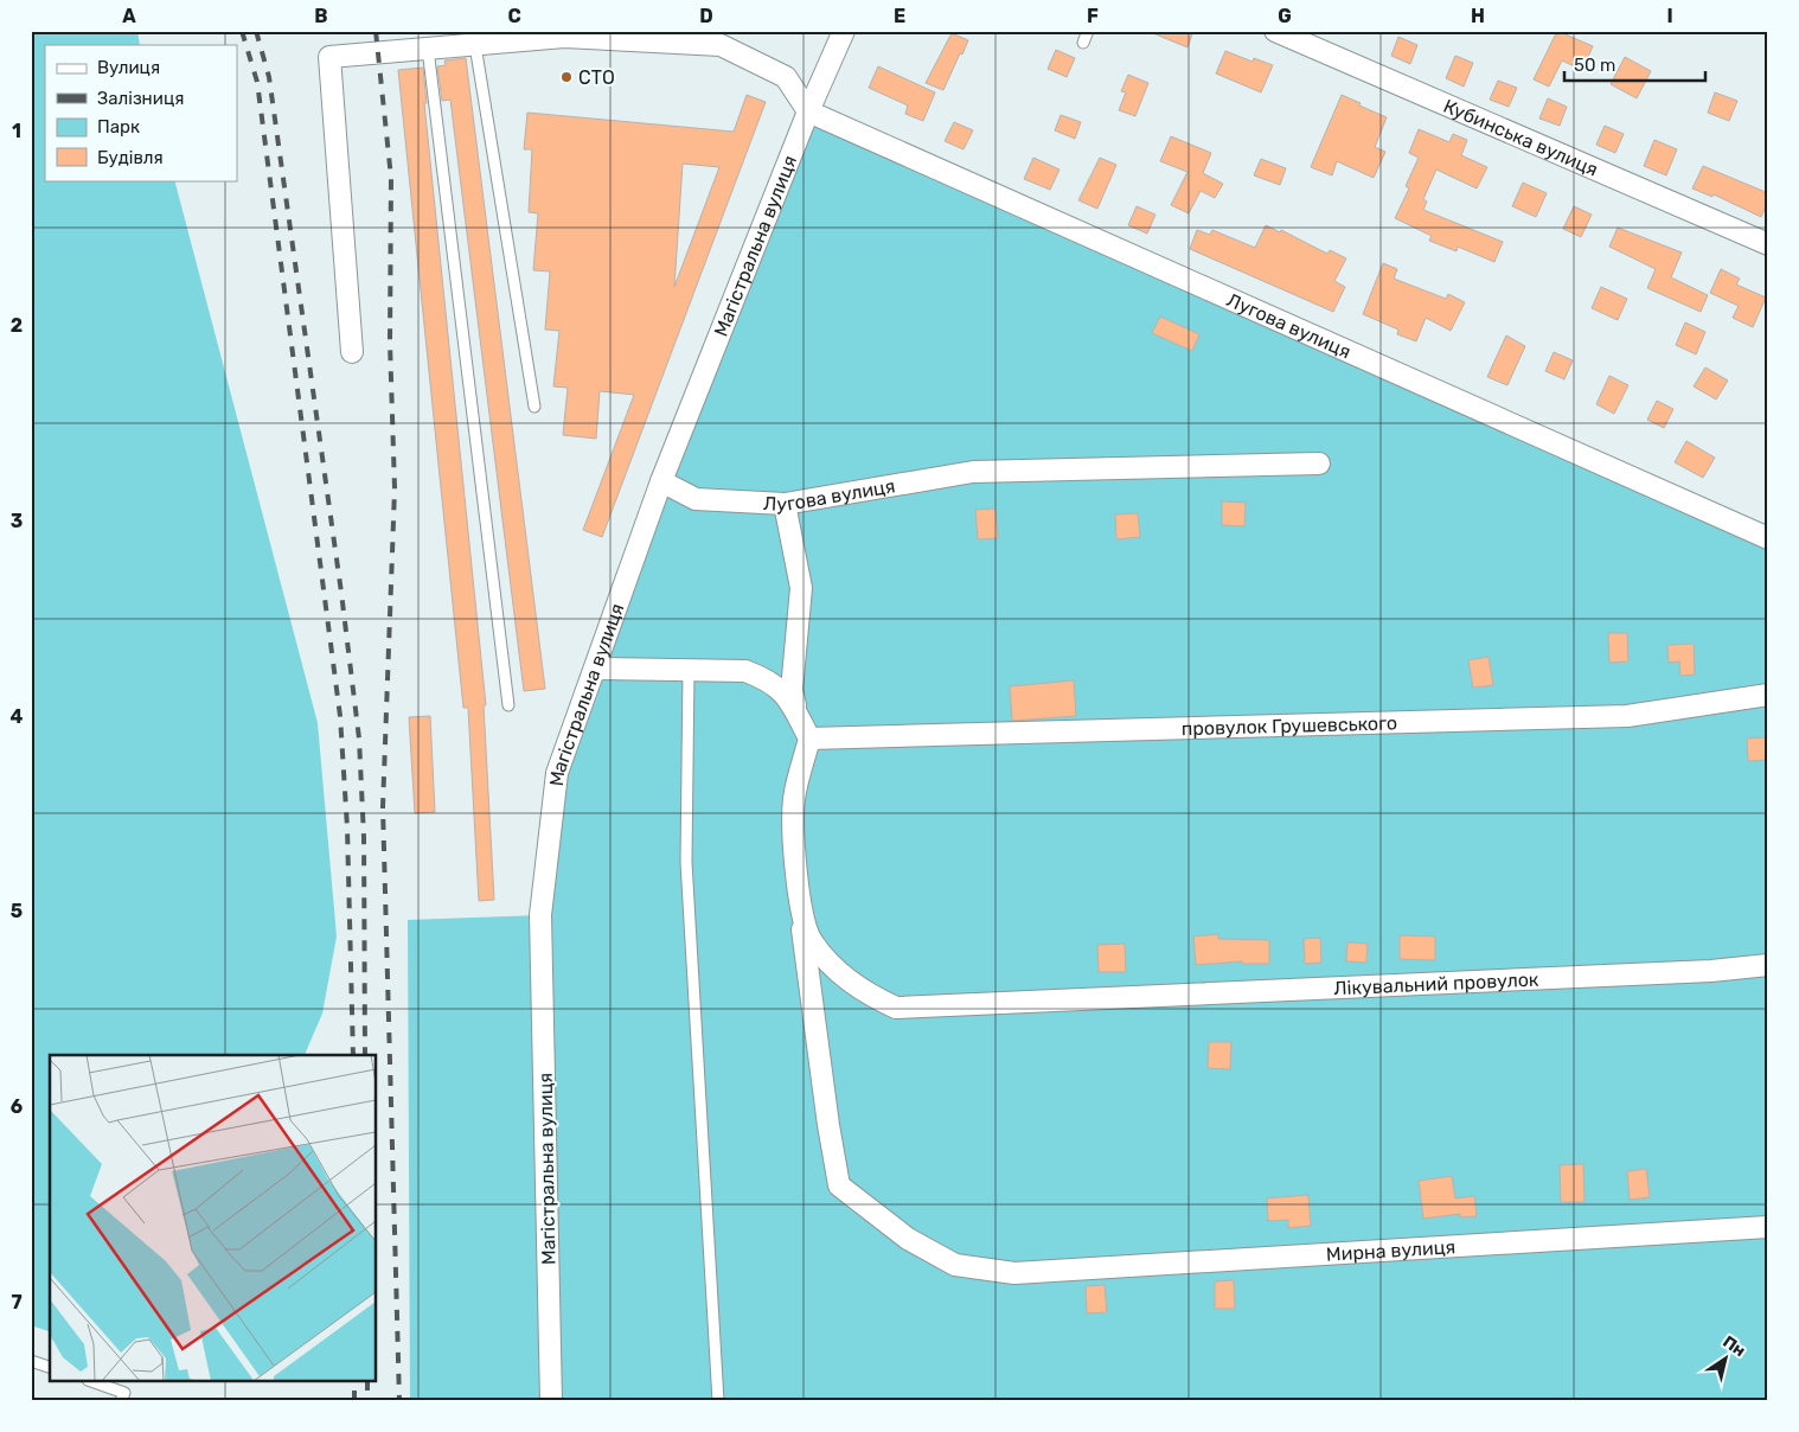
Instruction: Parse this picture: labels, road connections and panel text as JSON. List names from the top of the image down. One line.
{"streets":{"street":["Кубинська вулиця","Магістральна вулиця","Лугова вулиця","провулок Грушевського","Лікувальний провулок","Мирна вулиця"]},"crossings":[["Магістральна вулиця","Лугова вулиця"],["Лікувальний провулок","Мирна вулиця"]],"places":["СТО"],"legend":["Вулиця","Залізниця","Парк","Будівля"],"scale_bar":"50 m","north":"top right","grid":{"columns":["A","B","C","D","E","F","G","H","I"],"rows":["1","2","3","4","5","6","7"]}}
